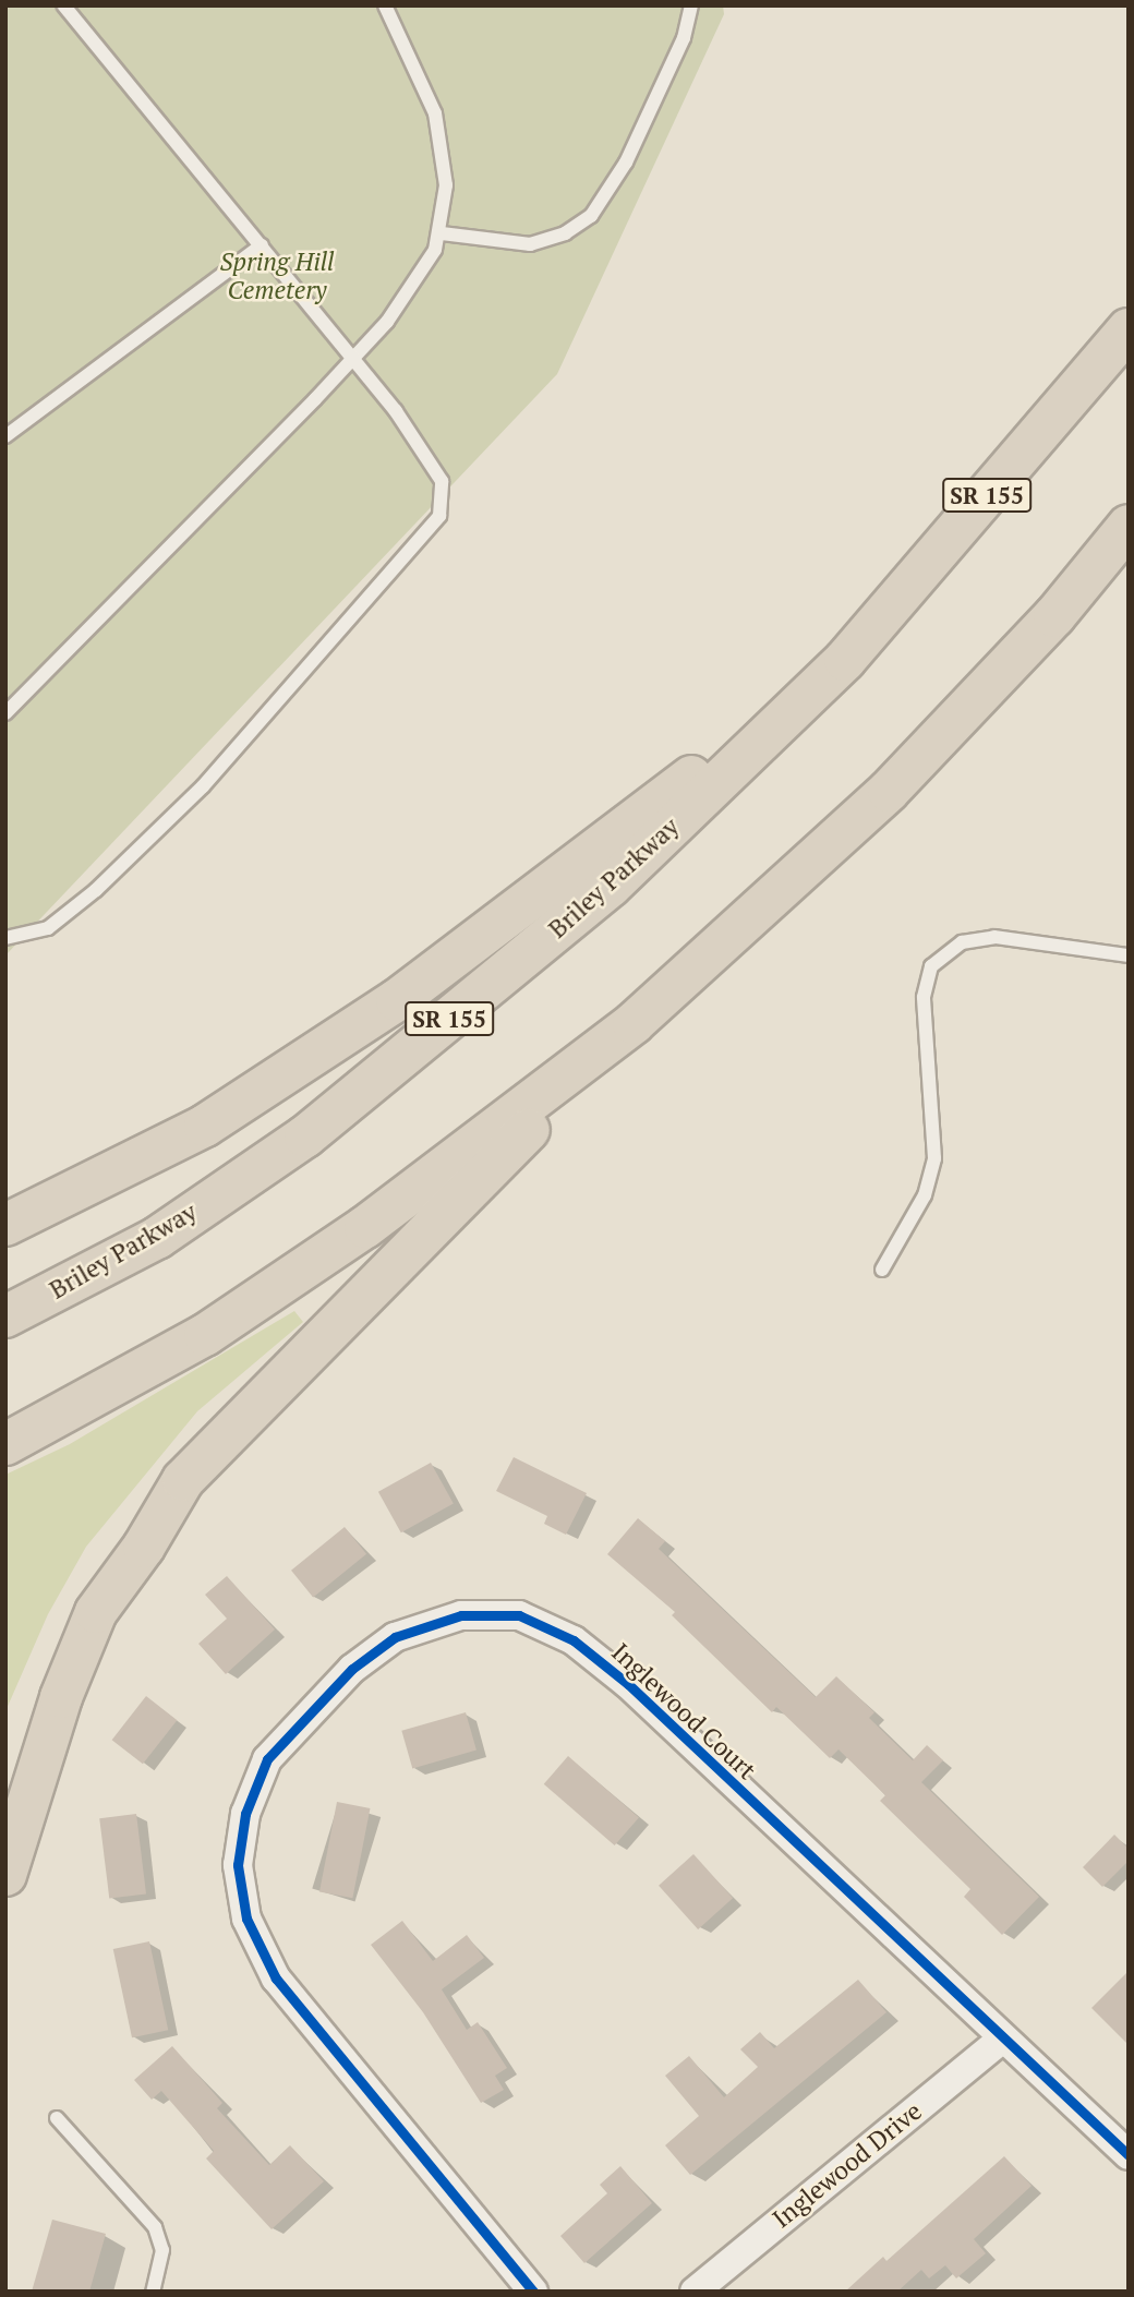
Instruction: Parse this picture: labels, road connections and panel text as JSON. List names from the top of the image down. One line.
{"streets":{"highway":["SR 155","Briley Parkway"],"street":["Inglewood Court","Inglewood Drive"]},"crossings":[["Inglewood Court","Inglewood Drive"]],"parks":["Spring Hill Cemetery"]}
